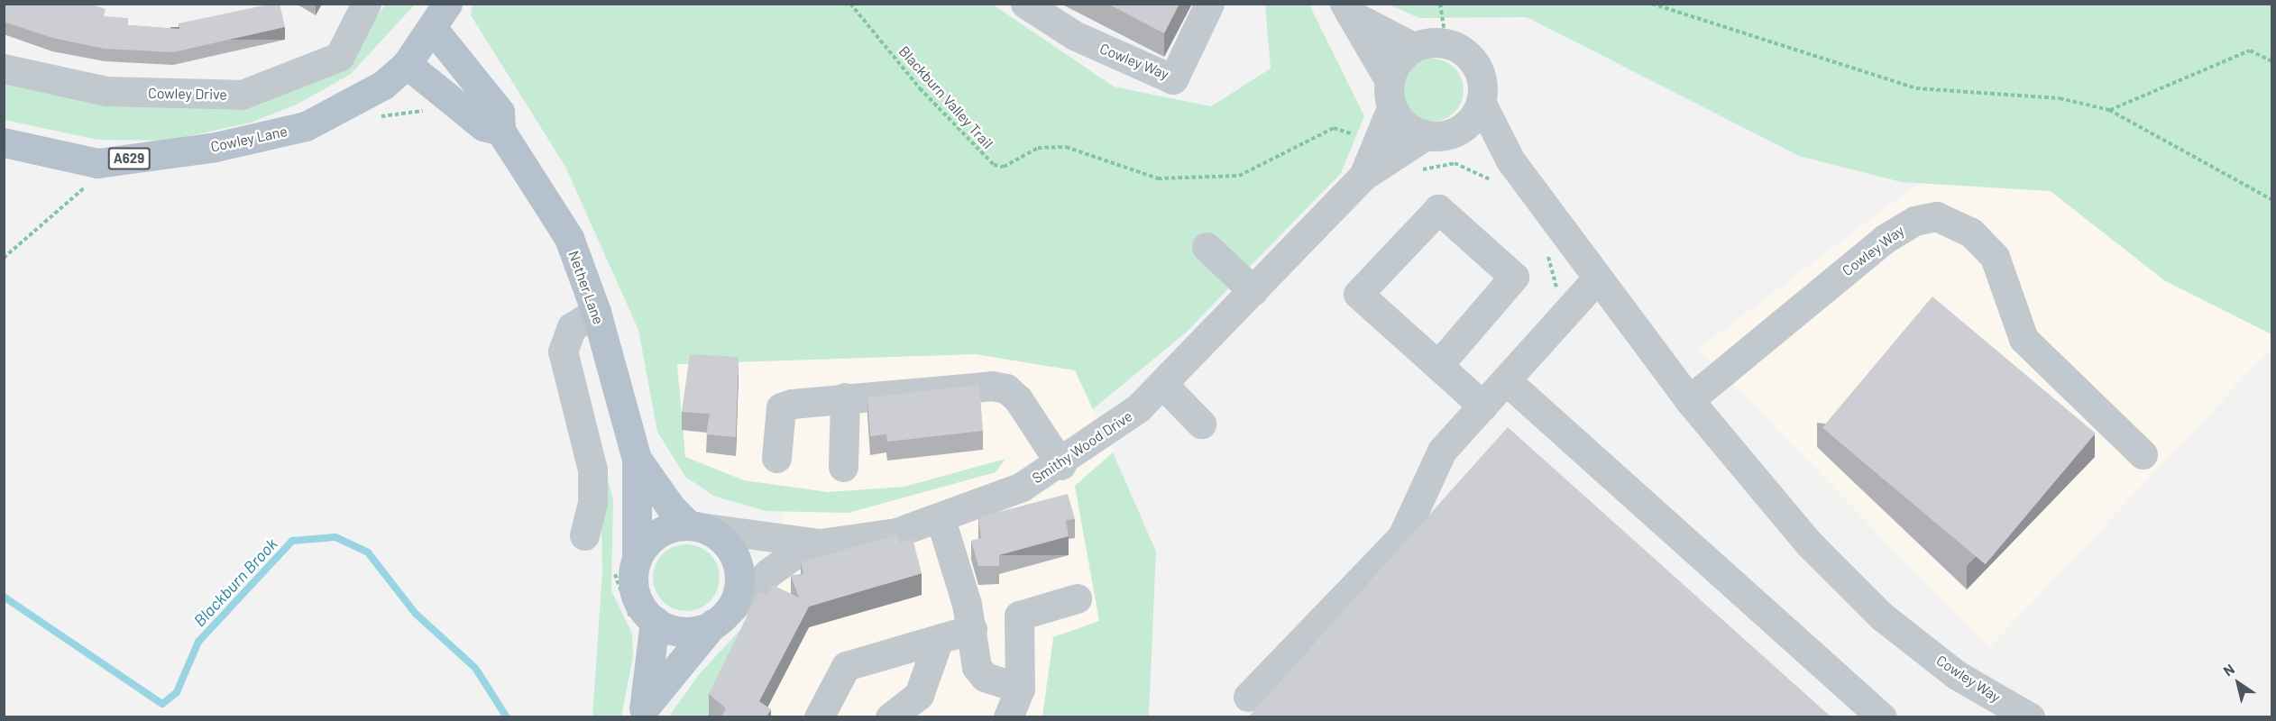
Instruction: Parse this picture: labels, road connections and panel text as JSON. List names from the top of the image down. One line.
{"streets":{"main road":["Cowley Lane","A629","Nether Lane"],"street":["Cowley Way","Cowley Drive","Smithy Wood Drive"],"path":["Blackburn Valley Trail"]},"crossings":[["Cowley Way","Smithy Wood Drive"],["Blackburn Valley Trail","Smithy Wood Drive"],["Cowley Lane","Nether Lane"],["Nether Lane","Smithy Wood Drive"]],"water":["Blackburn Brook"],"north":"top left"}
